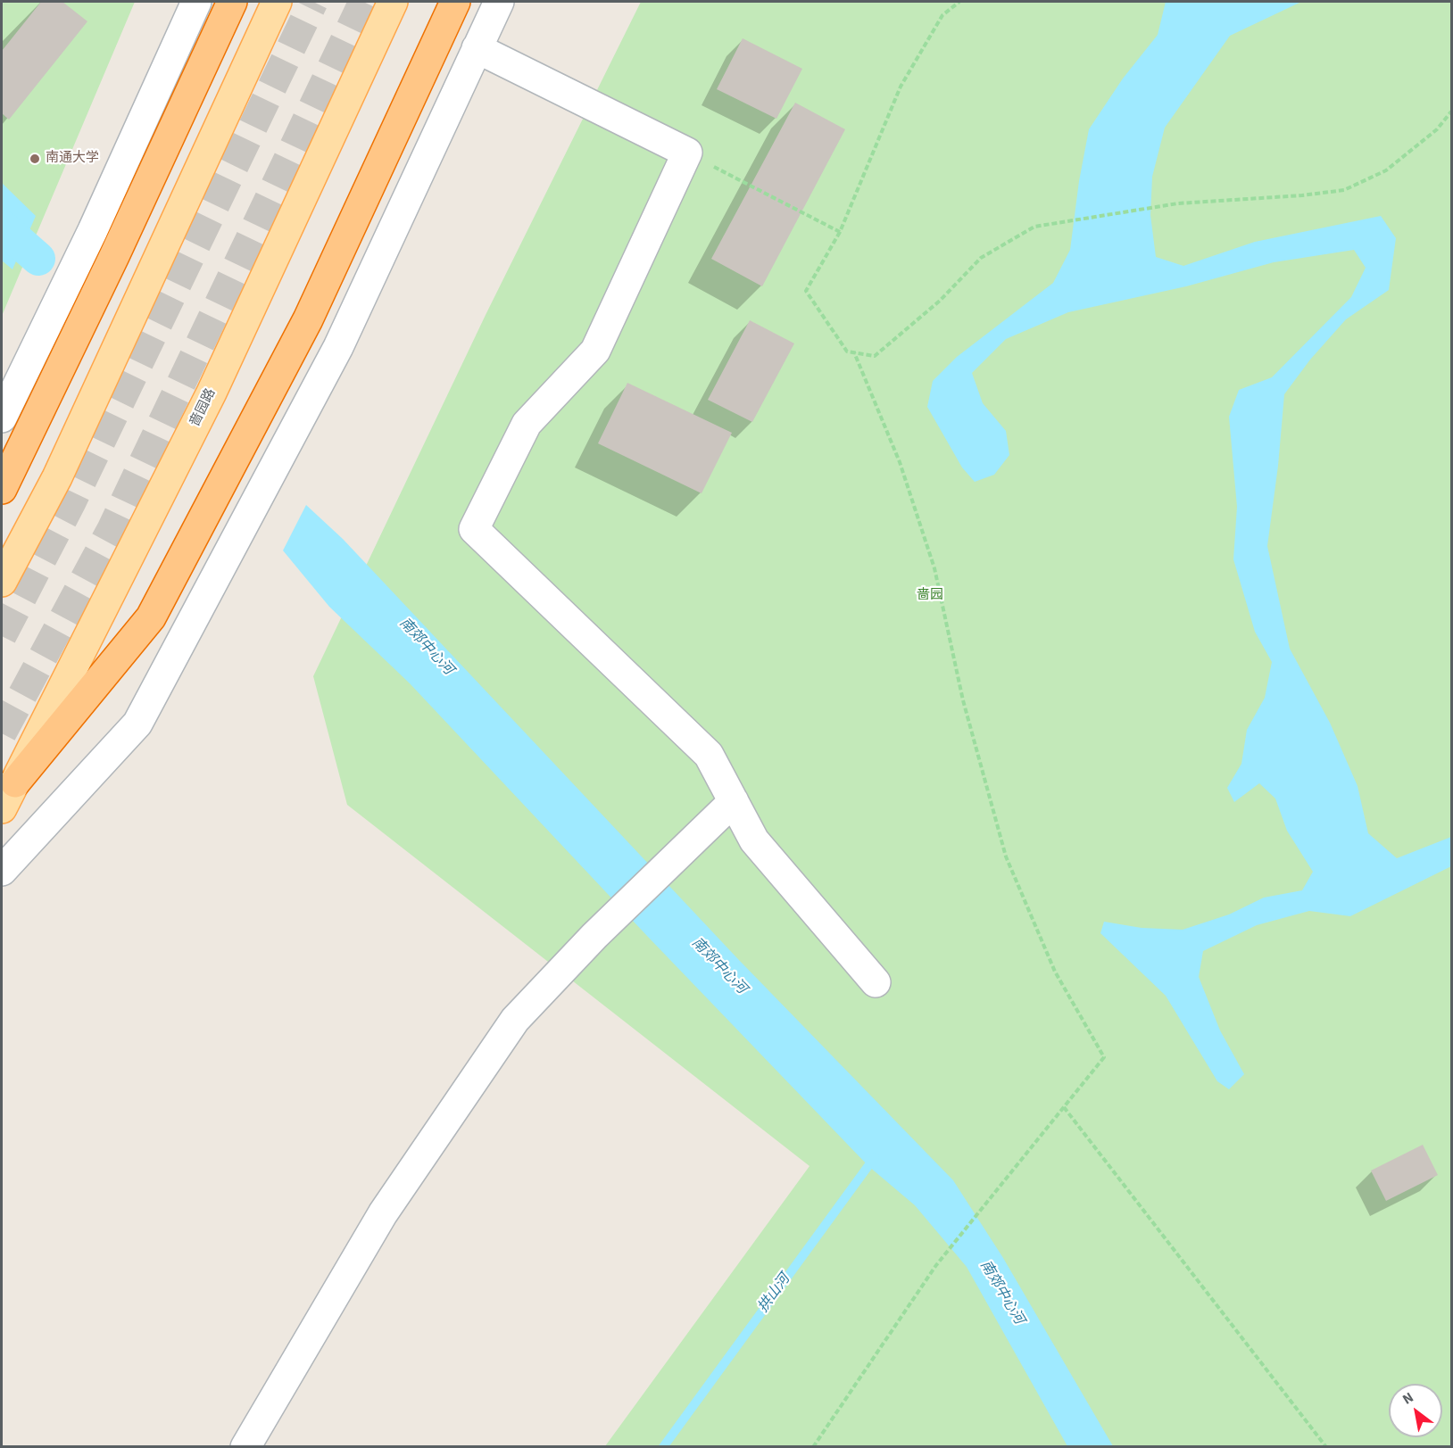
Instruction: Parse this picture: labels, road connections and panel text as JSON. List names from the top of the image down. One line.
{"streets":{"main road":["啬园路"]},"water":["南郊中心河","拱山河"],"parks":["啬园"],"places":["南通大学"],"north":"top left"}
